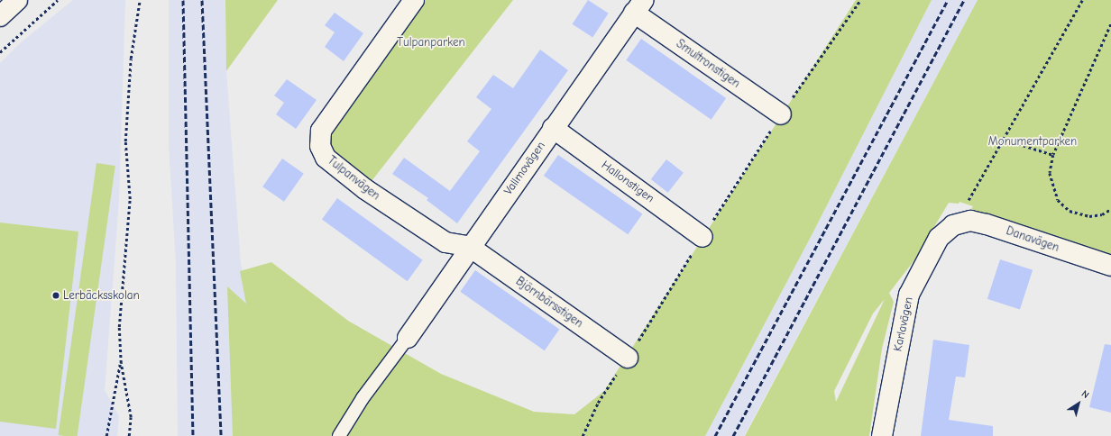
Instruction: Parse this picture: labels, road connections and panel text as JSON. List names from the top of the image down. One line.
{"streets":{"street":["Smultronstigen","Vallmovägen","Tulpanvägen","Hallonstigen","Danavägen","Björnbärsstigen","Karlavägen"]},"crossings":[["Smultronstigen","Vallmovägen"],["Vallmovägen","Tulpanvägen"],["Vallmovägen","Hallonstigen"],["Vallmovägen","Björnbärsstigen"],["Tulpanvägen","Björnbärsstigen"],["Danavägen","Karlavägen"]],"parks":["Tulpanparken","Monumentparken"],"places":["Lerbäcksskolan"],"north":"top right"}
